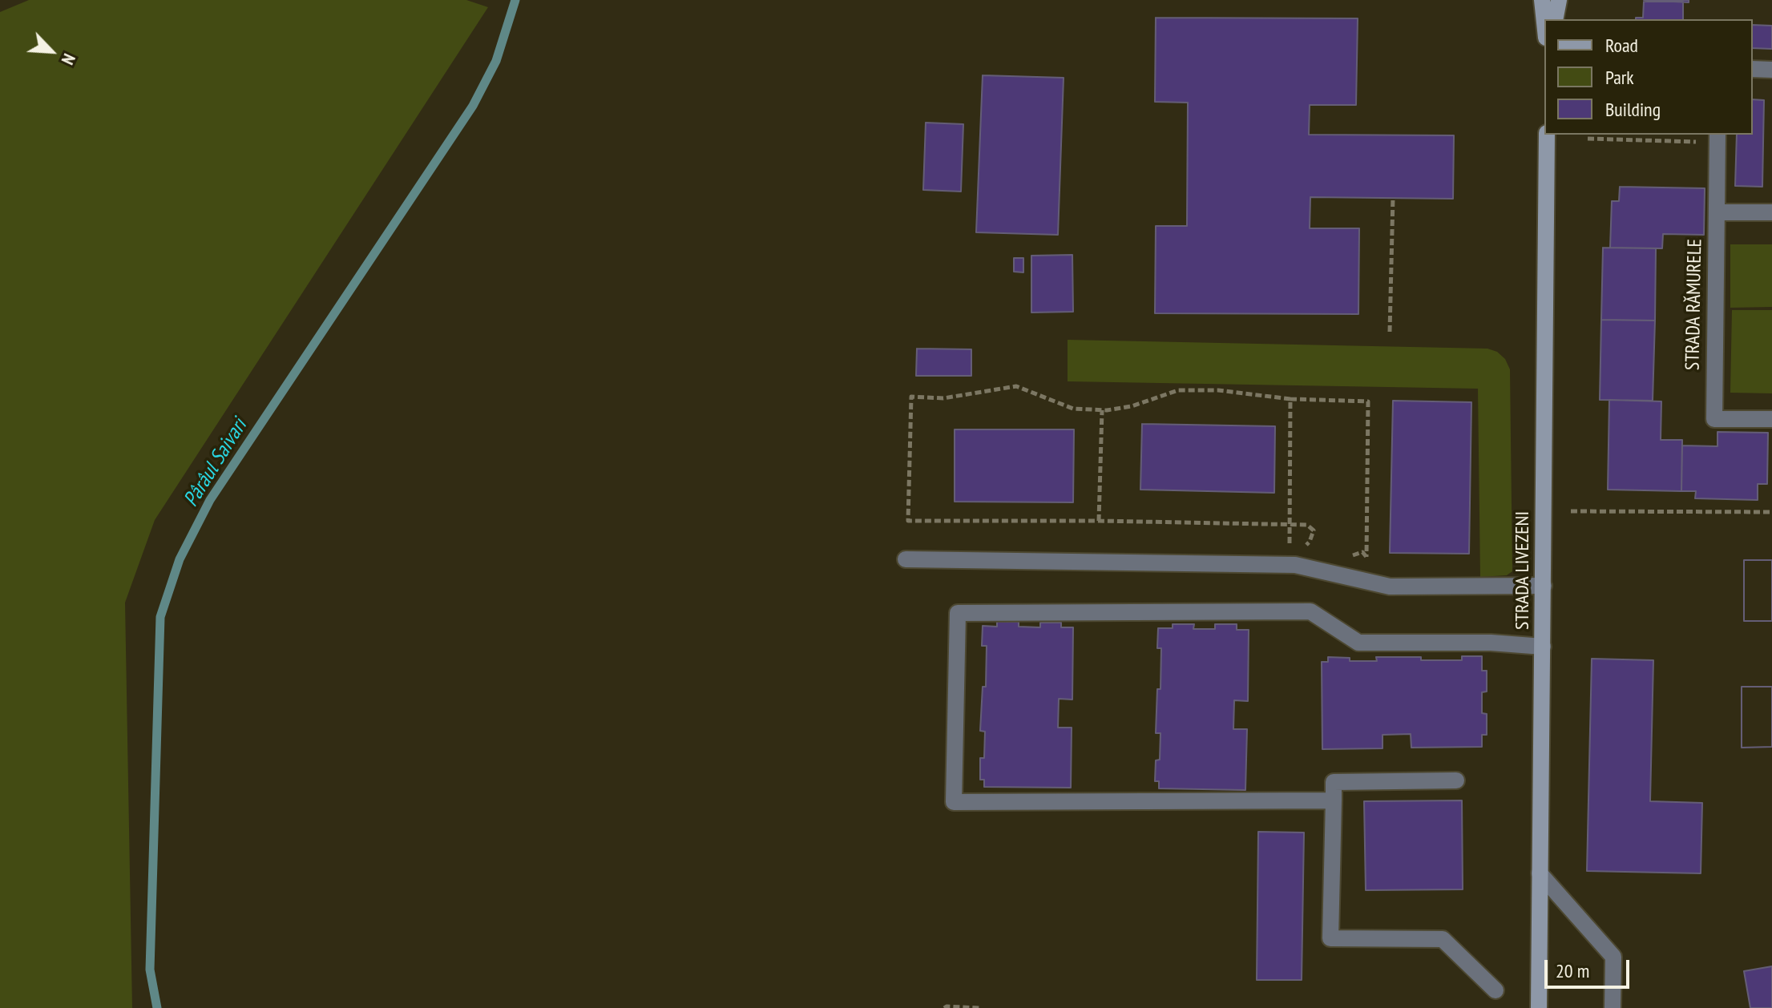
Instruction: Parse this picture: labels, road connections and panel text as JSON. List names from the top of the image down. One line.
{"streets":{"main road":["STRADA LIVEZENI"],"lane":["STRADA RĂMURELE"]},"water":["Pârâul Saivari"],"legend":["Road","Park","Building"],"scale_bar":"20 m","north":"bottom right"}
